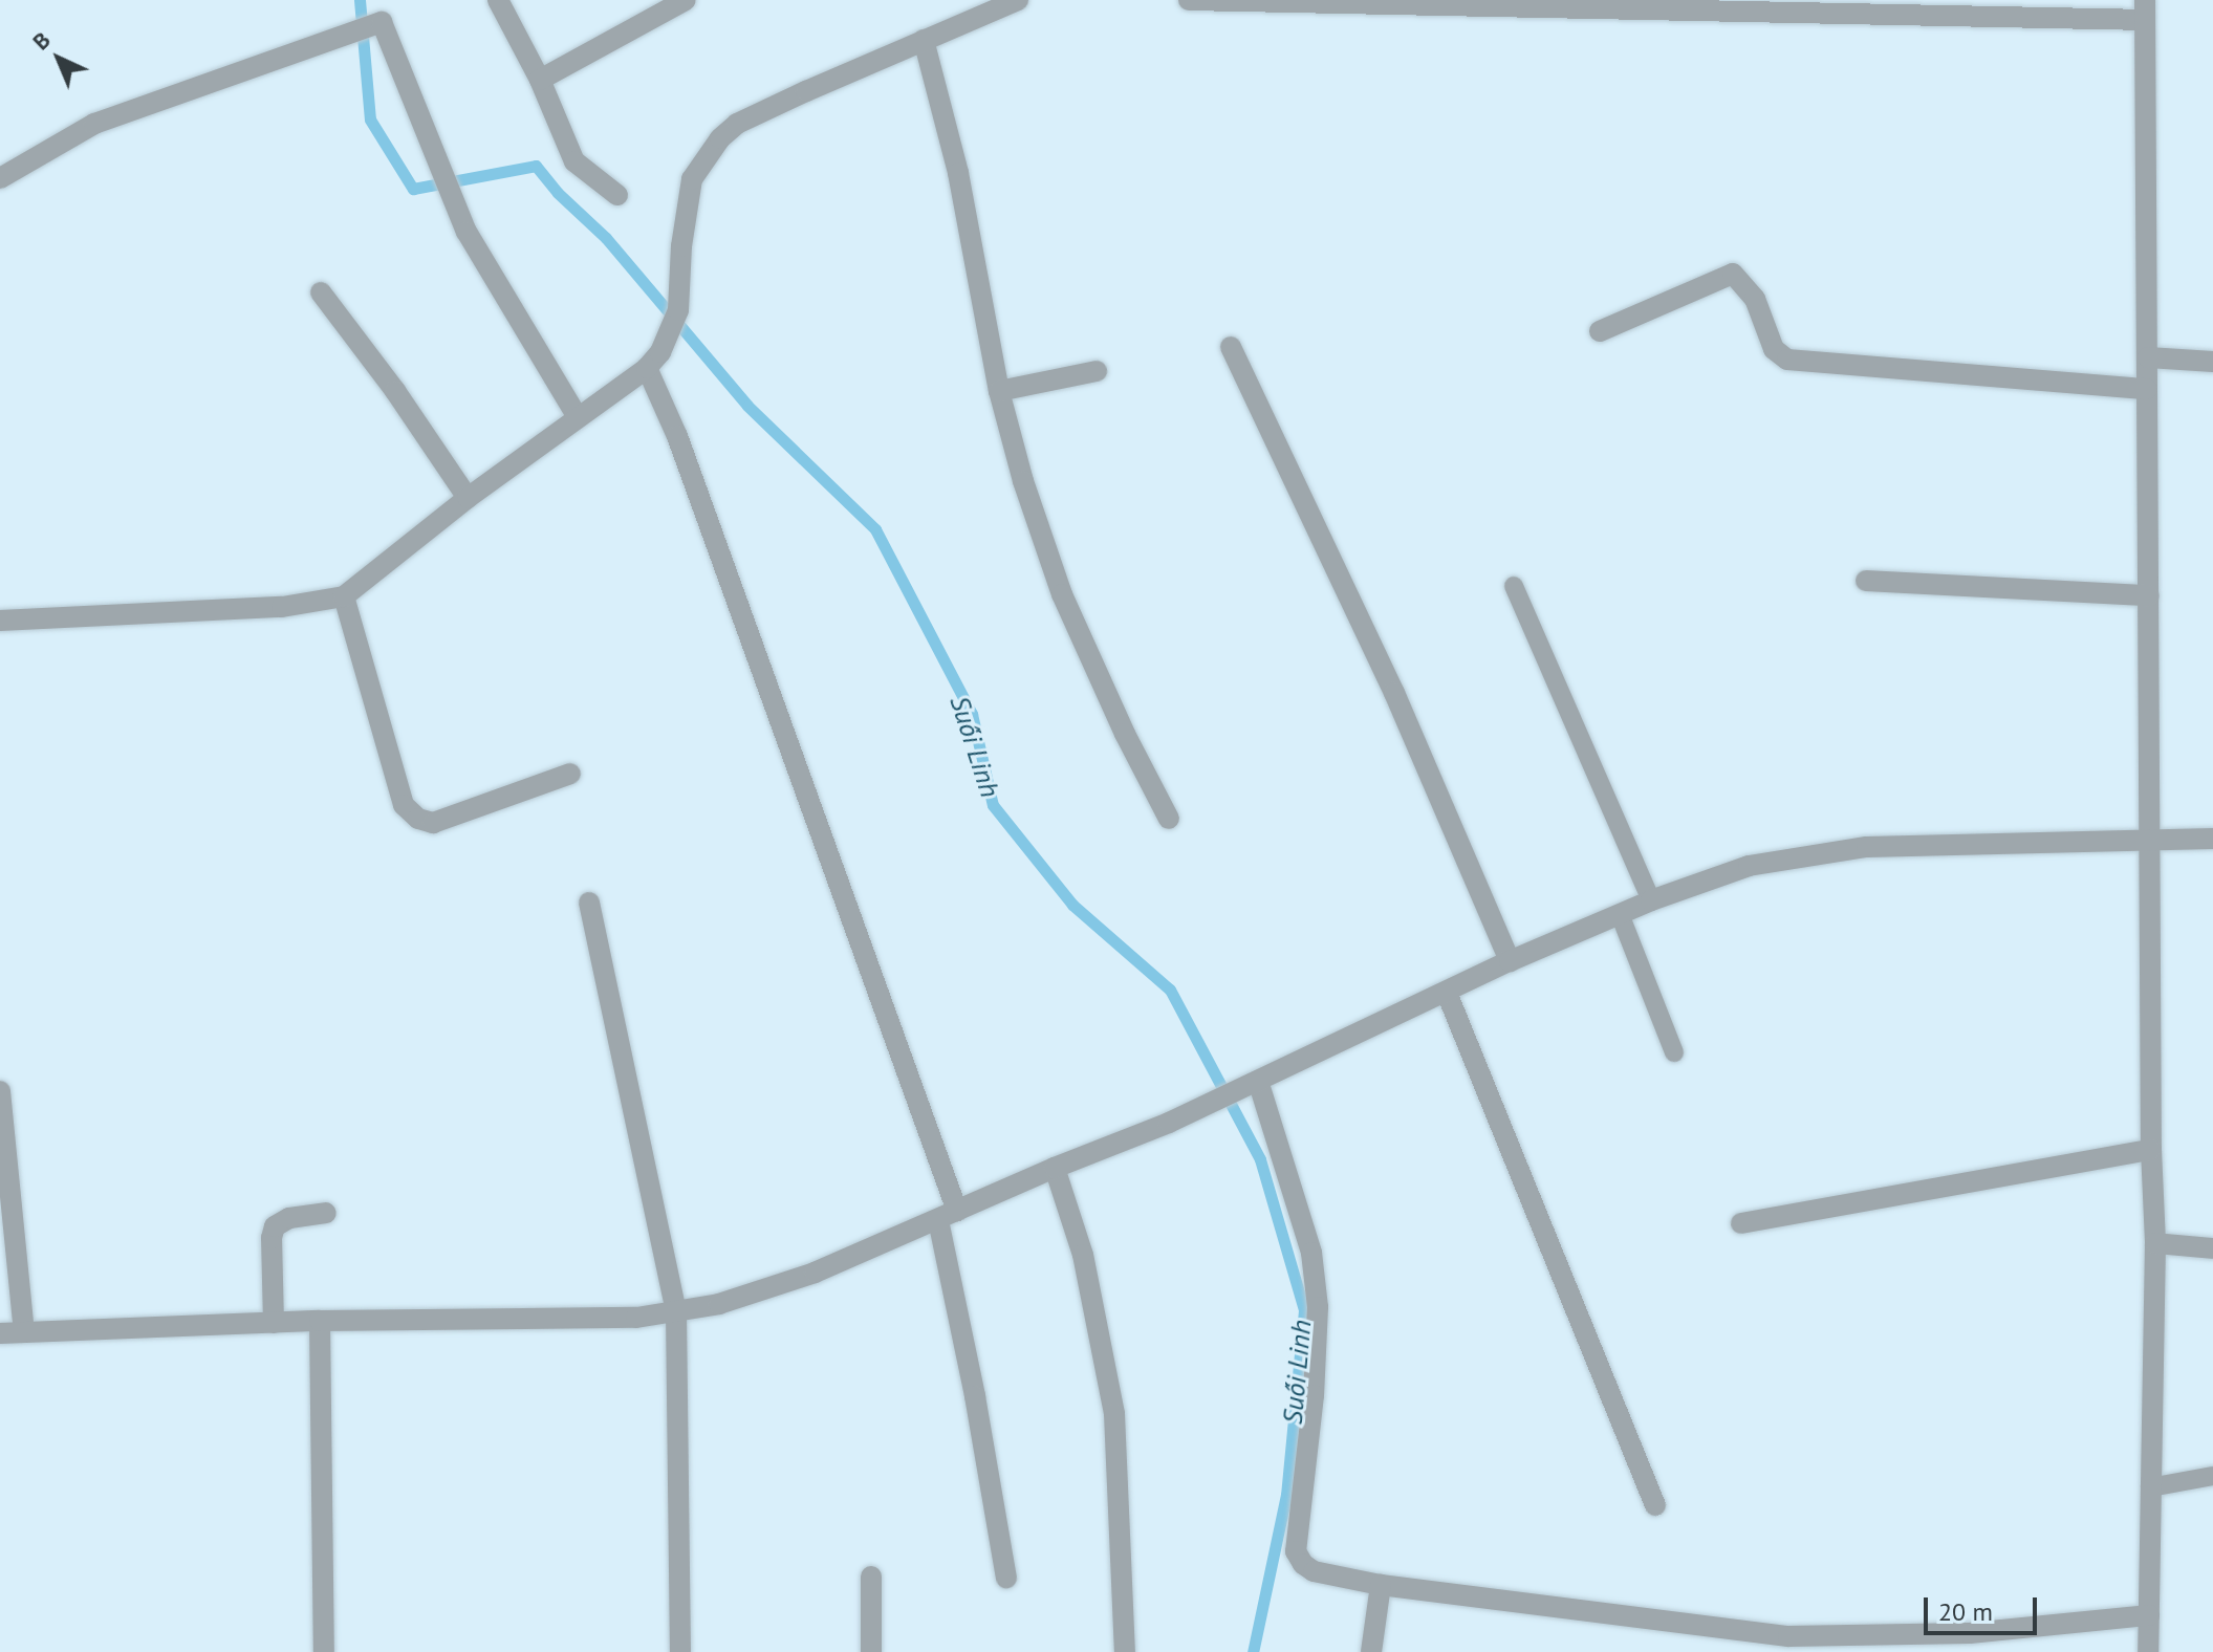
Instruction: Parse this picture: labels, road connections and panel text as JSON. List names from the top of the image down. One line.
{"water":["Suối Linh"],"scale_bar":"20 m","north":"top left"}
